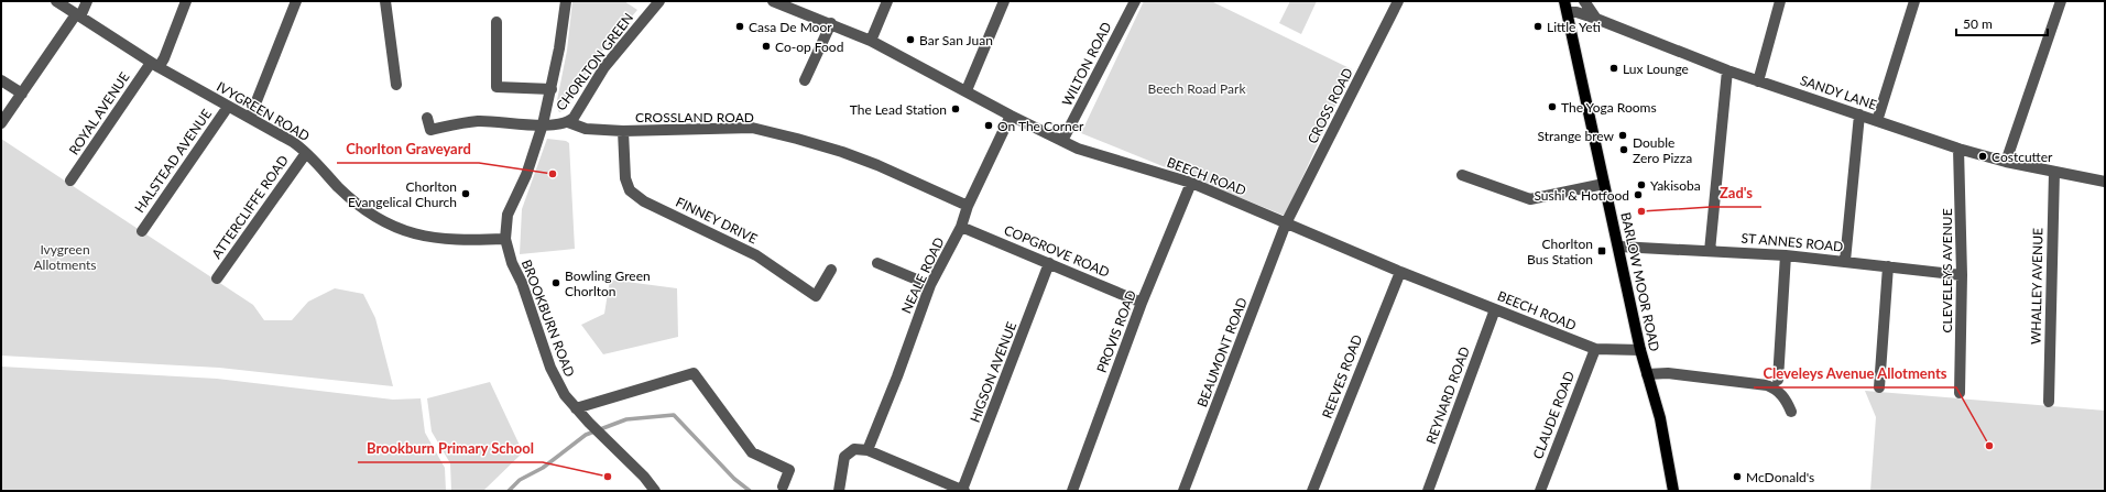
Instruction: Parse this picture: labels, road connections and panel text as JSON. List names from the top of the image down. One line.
{"streets":{"main road":["BARLOW MOOR ROAD"],"street":["CHORLTON GREEN","WILTON ROAD","SANDY LANE","CROSS ROAD","IVYGREEN ROAD","ROYAL AVENUE","CROSSLAND ROAD","HALSTEAD AVENUE","BEECH ROAD","ATTERCLIFFE ROAD","FINNEY DRIVE","ST ANNES ROAD","COPGROVE ROAD","CLEVELEYS AVENUE","NEALE ROAD","WHALLEY AVENUE","BROOKBURN ROAD","PROVIS ROAD","BEAUMONT ROAD","HIGSON AVENUE","REEVES ROAD","REYNARD ROAD","CLAUDE ROAD"]},"crossings":[["CHORLTON GREEN","CROSSLAND ROAD"],["CHORLTON GREEN","BROOKBURN ROAD"],["WILTON ROAD","BEECH ROAD"],["SANDY LANE","CLEVELEYS AVENUE"],["SANDY LANE","BARLOW MOOR ROAD"],["SANDY LANE","WHALLEY AVENUE"],["CROSS ROAD","BEECH ROAD"],["CROSS ROAD","BEAUMONT ROAD"],["IVYGREEN ROAD","ROYAL AVENUE"],["IVYGREEN ROAD","HALSTEAD AVENUE"],["IVYGREEN ROAD","ATTERCLIFFE ROAD"],["IVYGREEN ROAD","BROOKBURN ROAD"],["CROSSLAND ROAD","FINNEY DRIVE"],["CROSSLAND ROAD","NEALE ROAD"],["BEECH ROAD","NEALE ROAD"],["BEECH ROAD","BARLOW MOOR ROAD"],["BEECH ROAD","PROVIS ROAD"],["BEECH ROAD","BEAUMONT ROAD"],["BEECH ROAD","REEVES ROAD"],["BEECH ROAD","REYNARD ROAD"],["BEECH ROAD","CLAUDE ROAD"],["ST ANNES ROAD","CLEVELEYS AVENUE"],["ST ANNES ROAD","BARLOW MOOR ROAD"],["COPGROVE ROAD","NEALE ROAD"],["COPGROVE ROAD","PROVIS ROAD"],["COPGROVE ROAD","HIGSON AVENUE"]],"parks":["Beech Road Park","Ivygreen Allotments"],"places":{"other":["Casa De Moor","Little Yeti","Bar San Juan","Co-op Food","Lux Lounge","The Yoga Rooms","The Lead Station","On The Corner","Strange brew","Double Zero Pizza","Costcutter","Chorlton Graveyard","Yakisoba","Chorlton Evangelical Church","Sushi & Hotfood","Zad's","Bowling Green Chorlton","Cleveleys Avenue Allotments","Brookburn Primary School","McDonald's"],"transit":["Chorlton Bus Station"]},"scale_bar":"50 m"}
